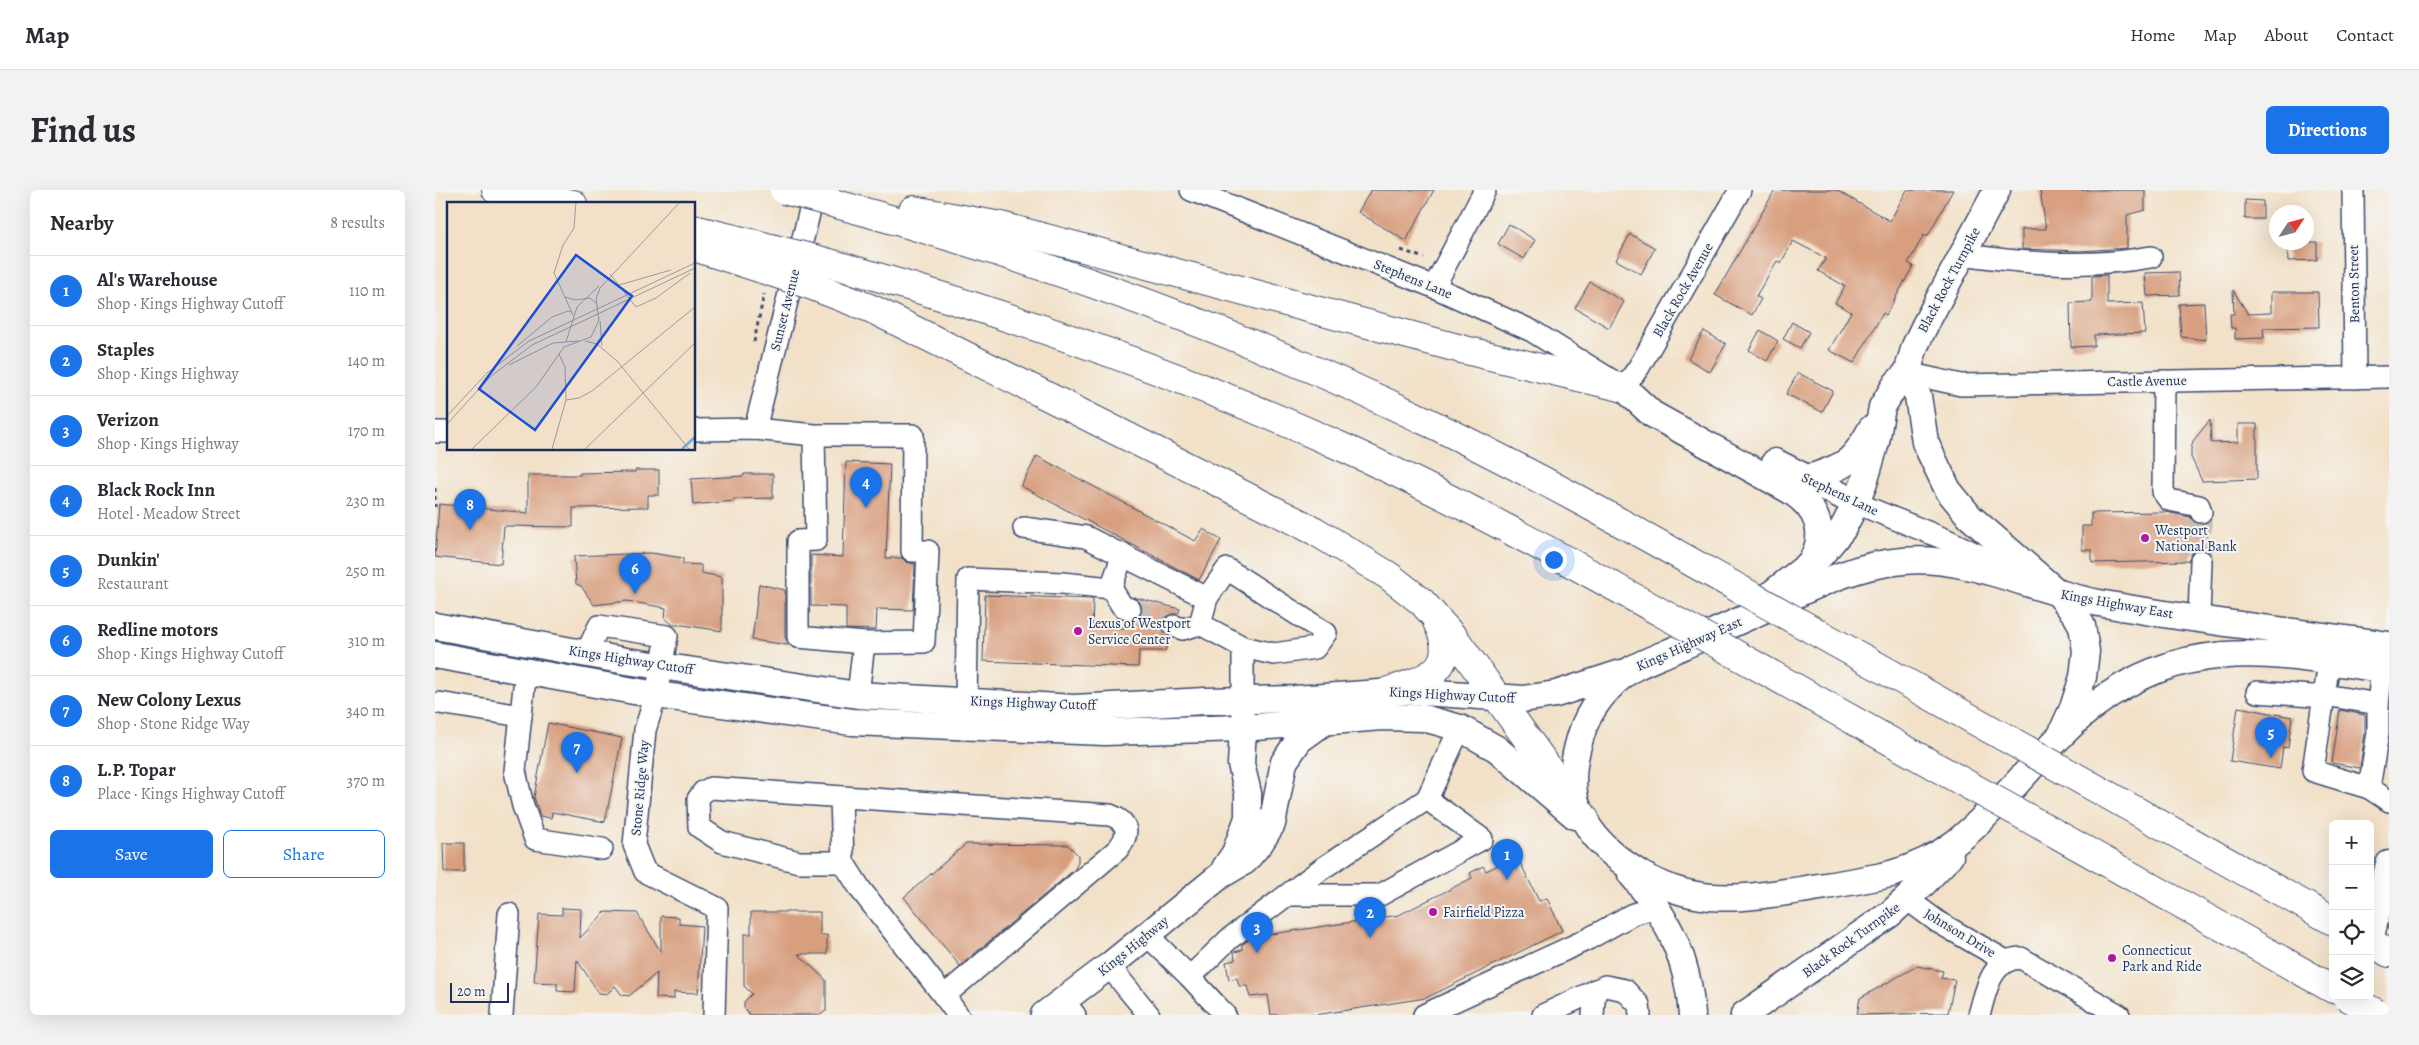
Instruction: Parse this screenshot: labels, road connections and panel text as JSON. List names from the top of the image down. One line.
{"streets":{"main road":["Stephens Lane","Black Rock Turnpike","Kings Highway East","Kings Highway Cutoff","Kings Highway"],"street":["Benton Street","Black Rock Avenue","Sunset Avenue","Castle Avenue","Stone Ridge Way","Johnson Drive"]},"crossings":[["Stephens Lane","Black Rock Turnpike"],["Stephens Lane","Black Rock Avenue"],["Stephens Lane","Kings Highway East"],["Black Rock Turnpike","Castle Avenue"],["Black Rock Turnpike","Kings Highway East"],["Black Rock Turnpike","Johnson Drive"],["Benton Street","Castle Avenue"],["Kings Highway East","Kings Highway Cutoff"],["Kings Highway Cutoff","Stone Ridge Way"],["Kings Highway Cutoff","Kings Highway"]],"places":["Westport National Bank","Lexus of Westport Service Center","Fairfield Pizza","Connecticut Park and Ride"],"scale_bar":"20 m","north":"top right","page":{"header":"Map","nav":["Home","Map","About","Contact"],"title":"Find us","buttons":["Directions",["Save","Share"]],"heading":["Nearby","8 results"],"list":[{"mark":"1","name":"Al's Warehouse","note":"Shop · Kings Highway Cutoff","value":"110 m"},{"mark":"2","name":"Staples","note":"Shop · Kings Highway","value":"140 m"},{"mark":"3","name":"Verizon","note":"Shop · Kings Highway","value":"170 m"},{"mark":"4","name":"Black Rock Inn","note":"Hotel · Meadow Street","value":"230 m"},{"mark":"5","name":"Dunkin'","note":"Restaurant","value":"250 m"},{"mark":"6","name":"Redline motors","note":"Shop · Kings Highway Cutoff","value":"310 m"},{"mark":"7","name":"New Colony Lexus","note":"Shop · Stone Ridge Way","value":"340 m"},{"mark":"8","name":"L.P. Topar","note":"Place · Kings Highway Cutoff","value":"370 m"}],"pins":["4","8","6","5","7","1","2","3"],"map_buttons":["+","−"],"scale":"20 m"}}
